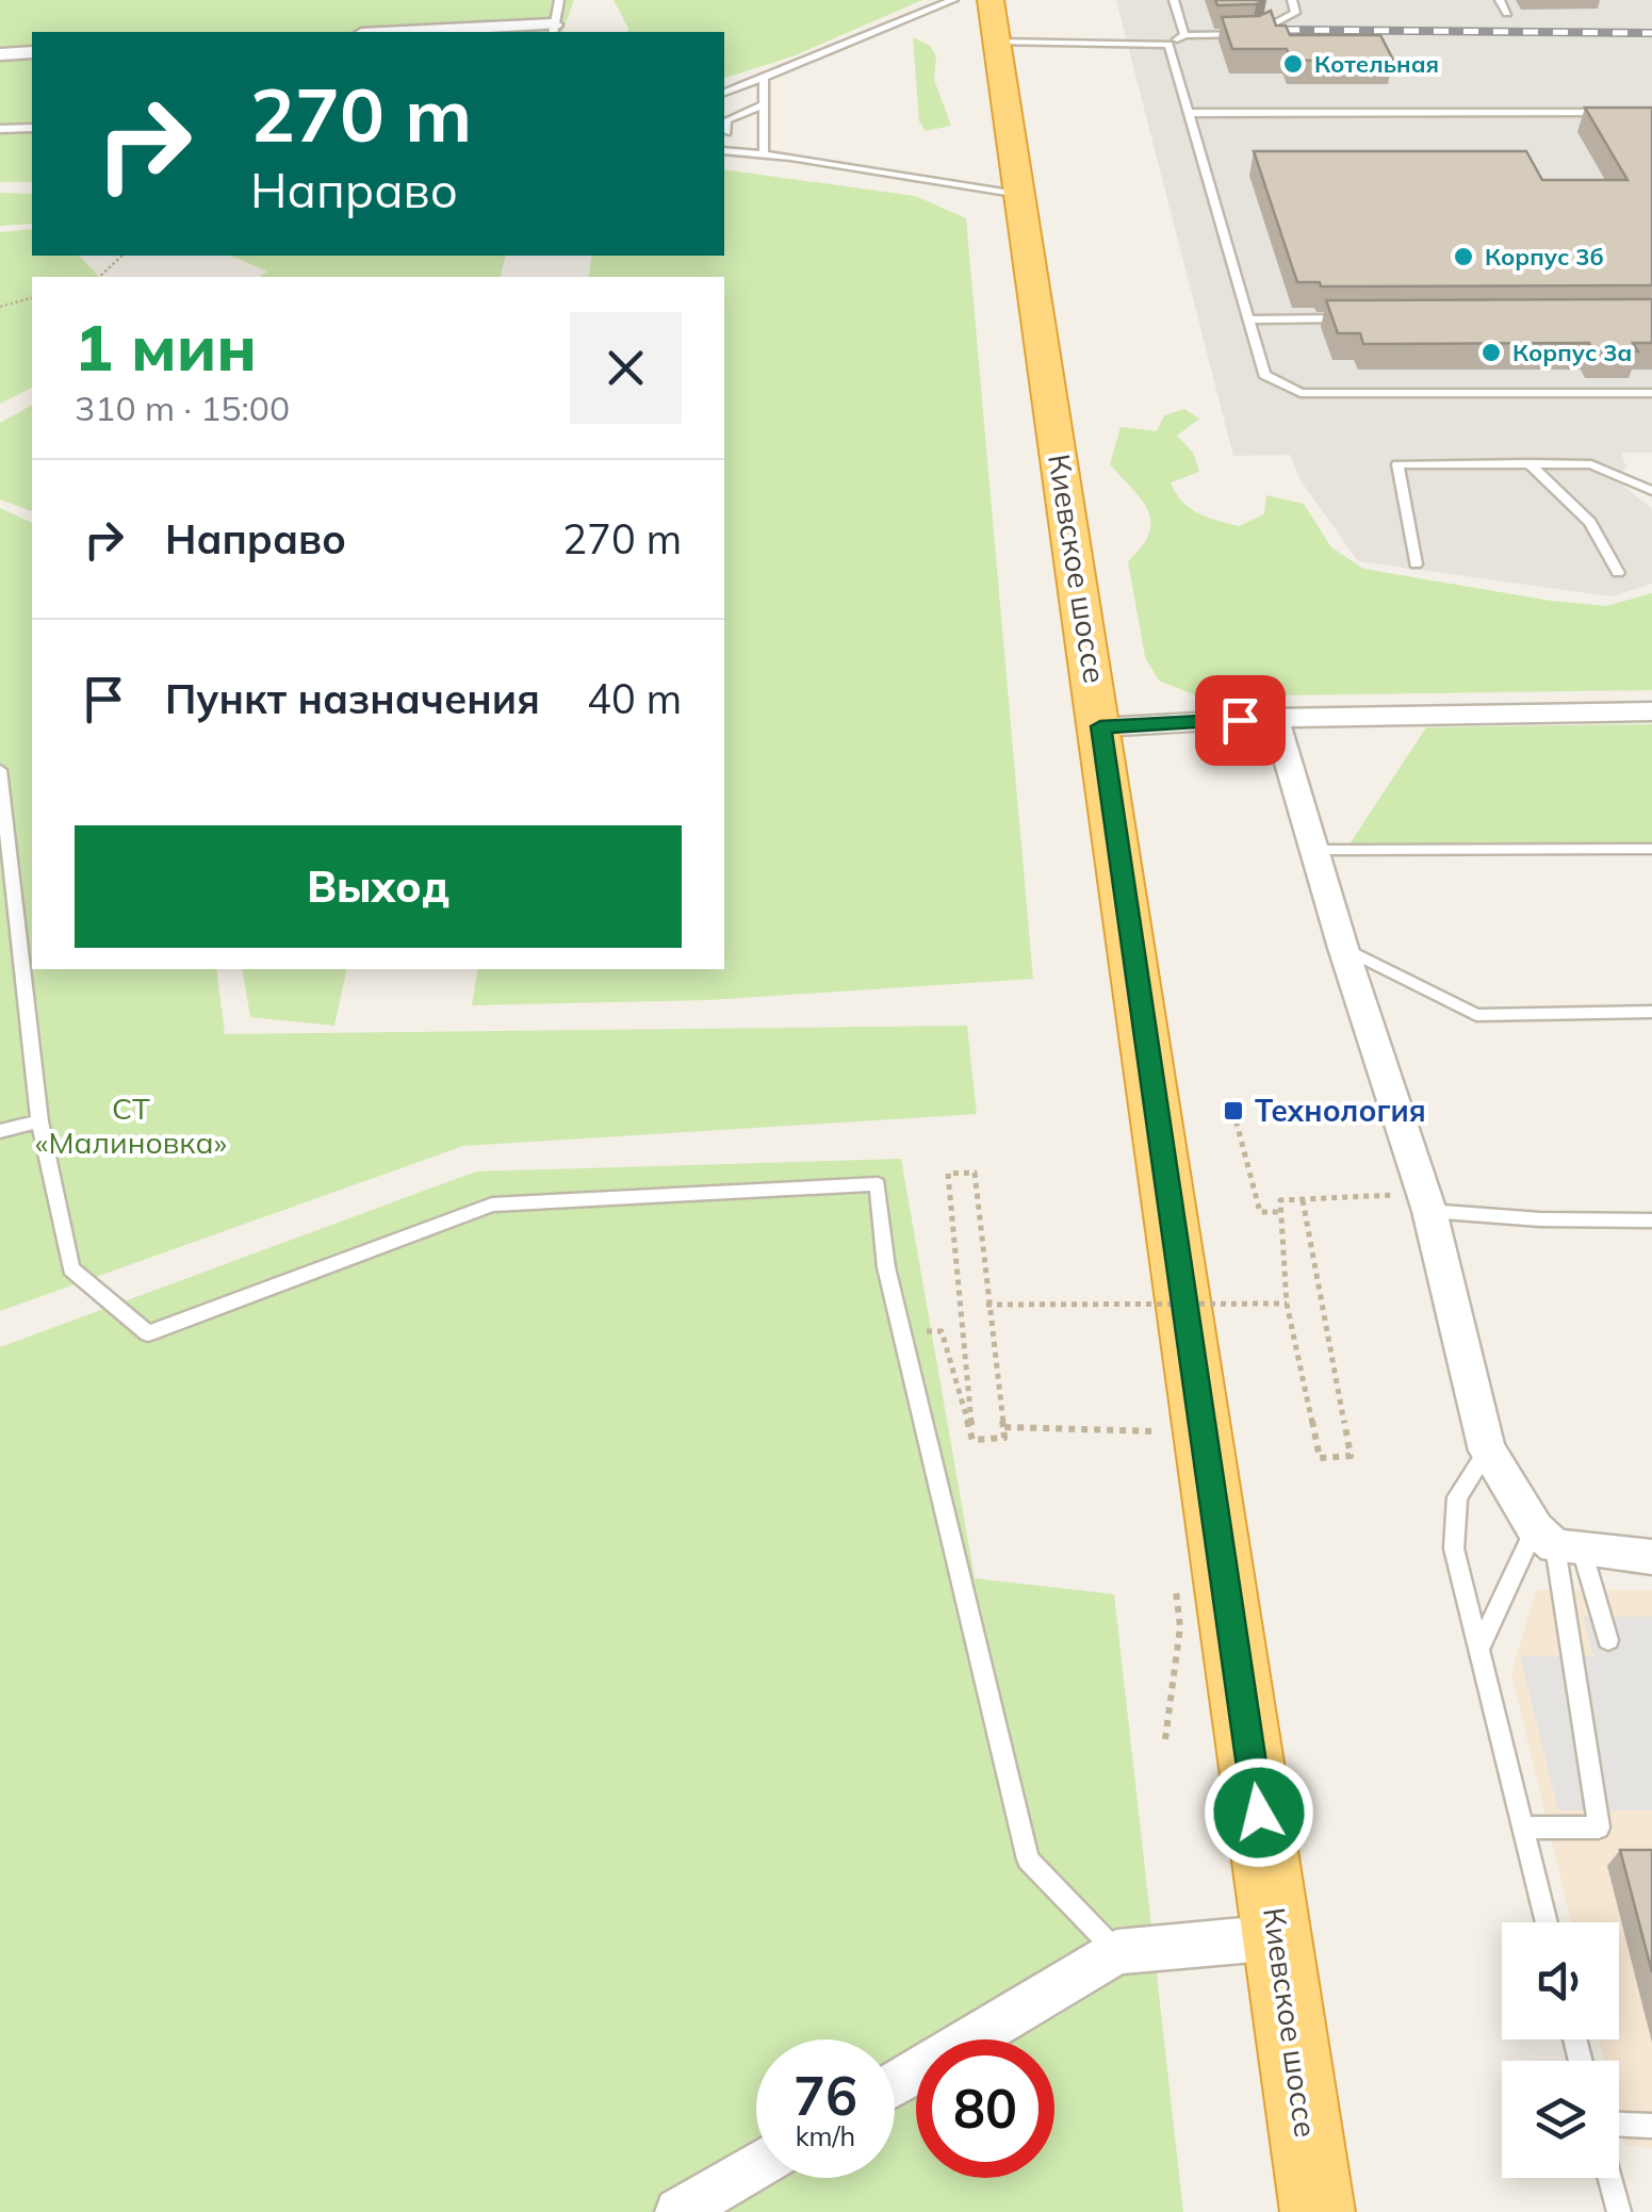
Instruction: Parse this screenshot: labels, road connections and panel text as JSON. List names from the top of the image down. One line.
{"streets":{"highway":["Киевское шоссе"]},"parks":["СТ «Малиновка»"],"places":{"other":["Котельная","Корпус 3б","Корпус 3a"],"transit":["Технология"]},"page":{"turn":["270 m","Направо"],"heading":["1 мин","310 m · 15:00"],"list":[{"name":"Направо","value":"270 m"},{"name":"Пункт назначения","value":"40 m"}],"buttons":"Выход","speed":"76 km/h","limit":"80"}}
